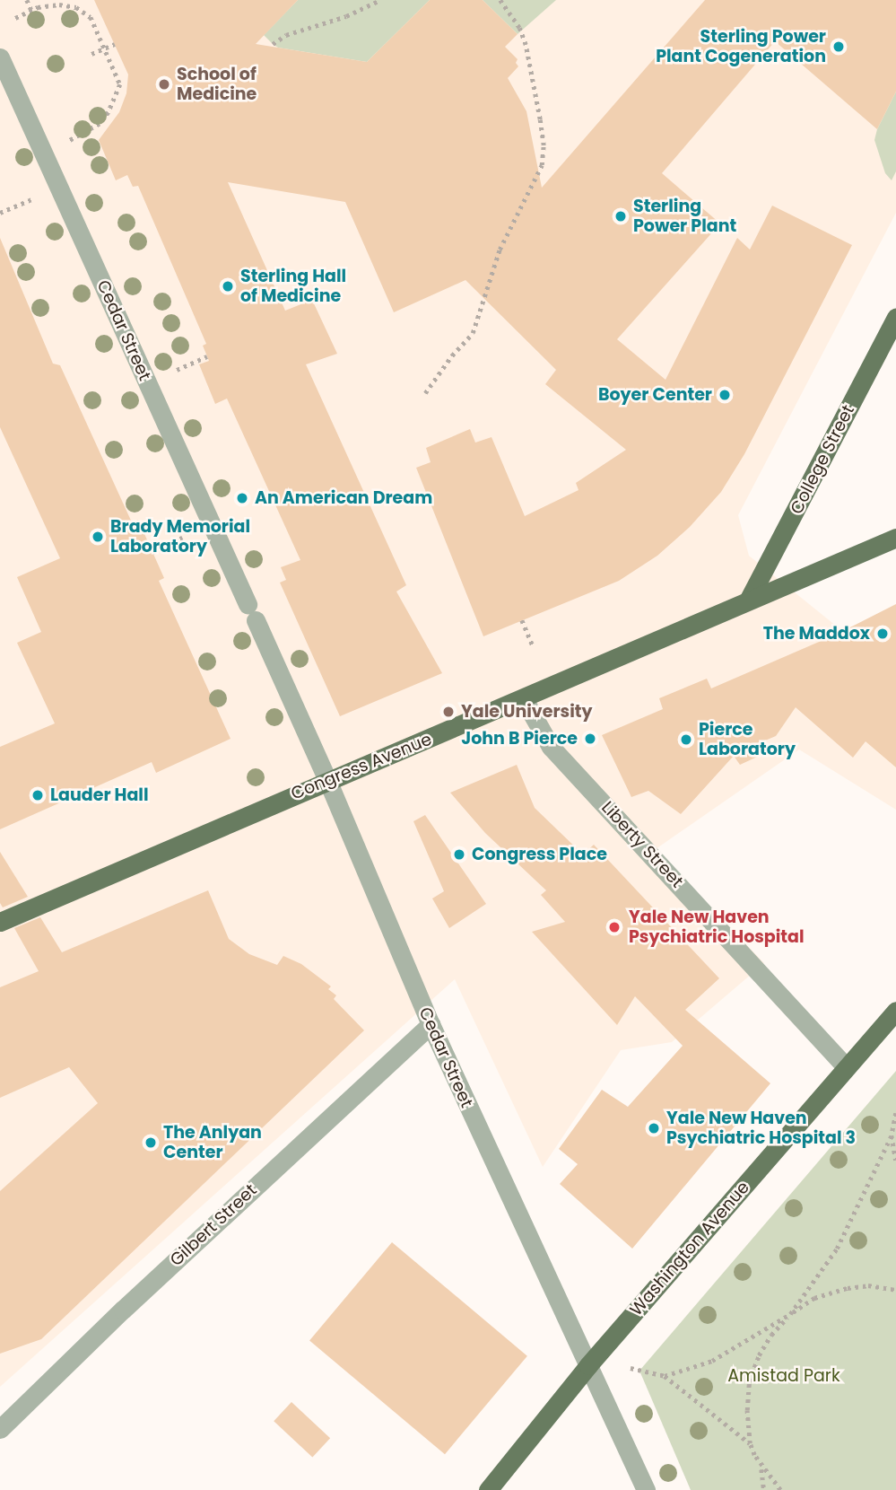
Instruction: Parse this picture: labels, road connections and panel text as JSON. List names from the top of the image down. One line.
{"streets":{"main road":["College Street","Congress Avenue","Washington Avenue"],"street":["Cedar Street","Liberty Street","Gilbert Street"]},"crossings":[["Cedar Street","Congress Avenue"],["Cedar Street","Gilbert Street"],["Cedar Street","Washington Avenue"],["College Street","Congress Avenue"],["Congress Avenue","Liberty Street"],["Liberty Street","Washington Avenue"]],"parks":["Amistad Park"],"places":["Sterling Power Plant Cogeneration","School of Medicine","Sterling Power Plant","Sterling Hall of Medicine","Boyer Center","An American Dream","Brady Memorial Laboratory","The Maddox","Yale University","John B Pierce","Pierce Laboratory","Lauder Hall","Congress Place","Yale New Haven Psychiatric Hospital","Yale New Haven Psychiatric Hospital 3","The Anlyan Center"]}
